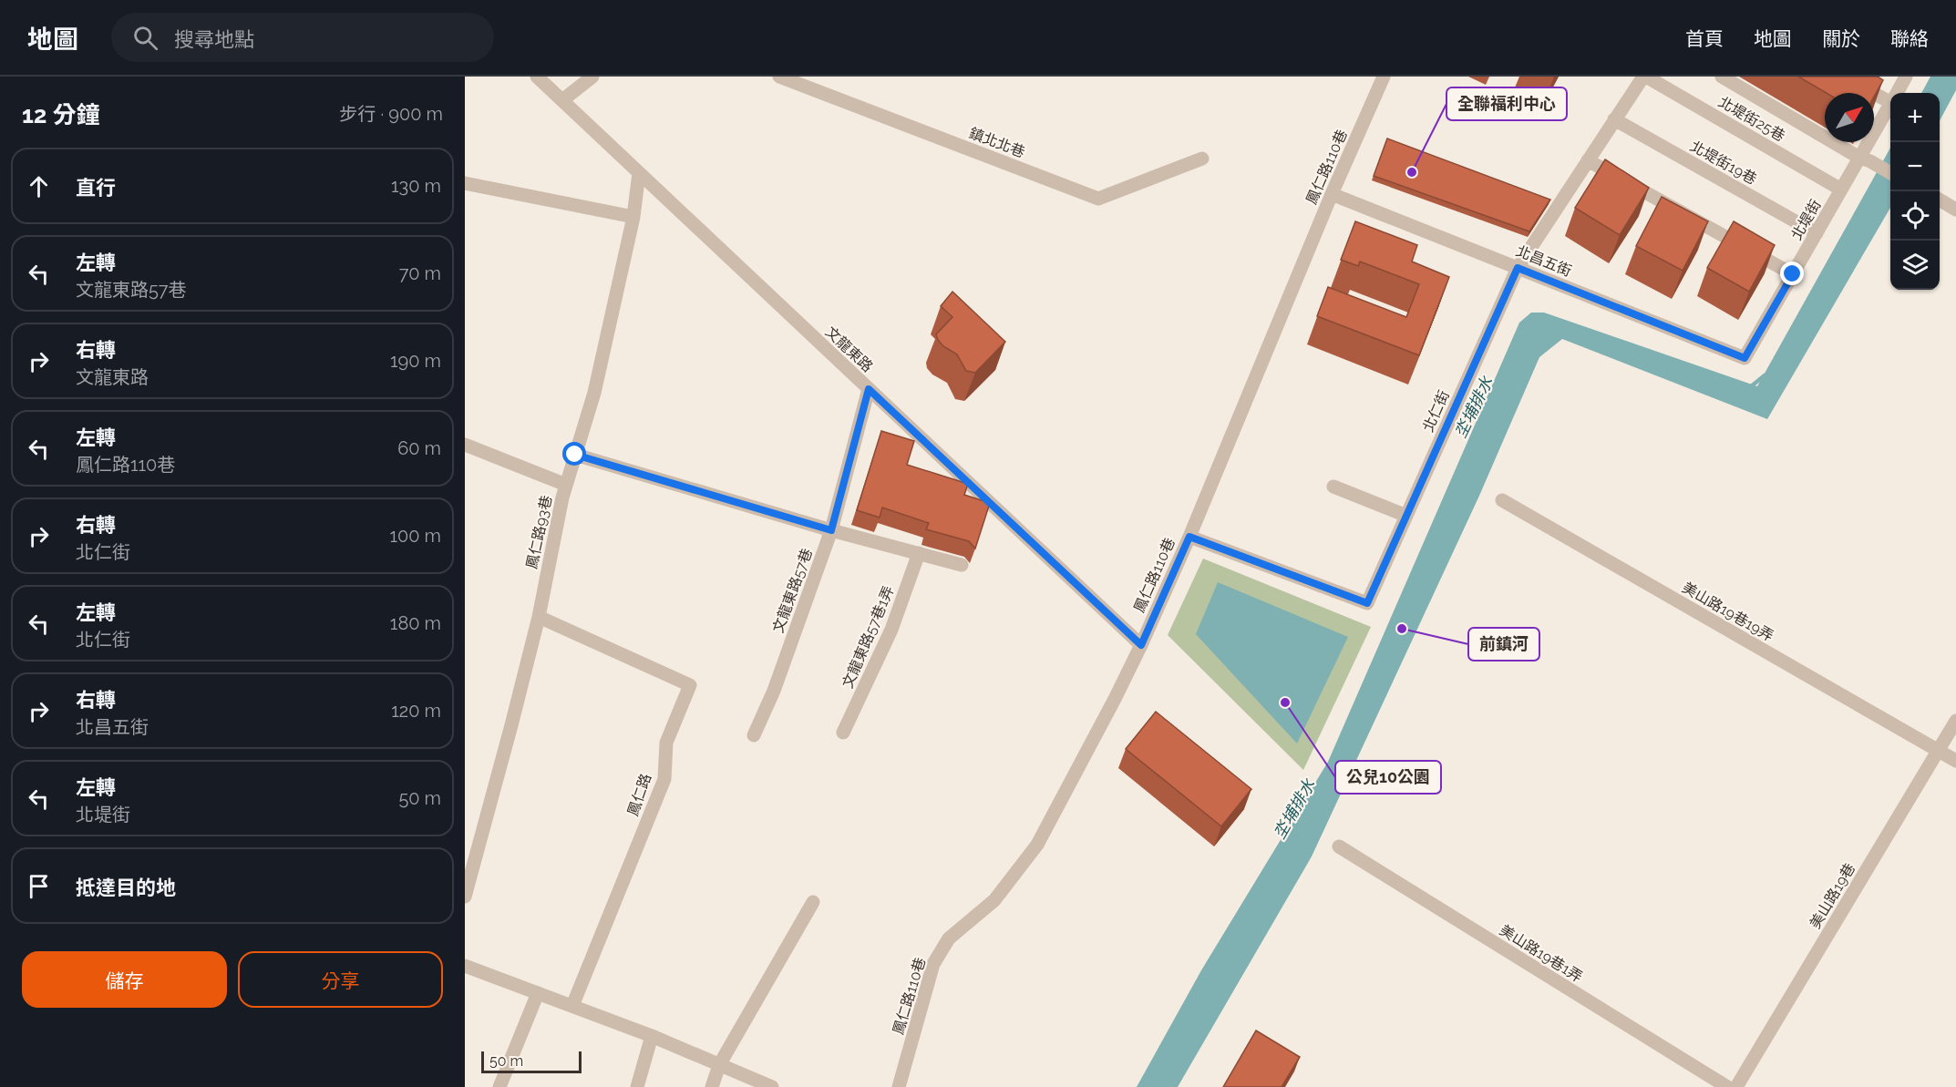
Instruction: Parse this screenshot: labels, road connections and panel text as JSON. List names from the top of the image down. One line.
{"streets":{"street":["北堤街25巷","鎮北北巷","北堤街19巷","鳳仁路110巷","北堤街","北昌五街","文龍東路","北仁街","鳳仁路93巷","文龍東路57巷","美山路19巷19弄","文龍東路57巷1弄","鳳仁路","美山路19巷","美山路19巷1弄"]},"crossings":[["北堤街25巷","北堤街"],["北堤街25巷","北仁街"],["北堤街19巷","北堤街"],["北堤街19巷","北仁街"],["鳳仁路110巷","北昌五街"],["鳳仁路110巷","文龍東路"],["鳳仁路110巷","北仁街"],["北堤街","北昌五街"],["北昌五街","北仁街"],["文龍東路","鳳仁路93巷"],["文龍東路","文龍東路57巷"],["鳳仁路93巷","鳳仁路"],["美山路19巷19弄","美山路19巷"]],"water":["坔埔排水"],"places":["全聯福利中心","前鎮河","公兒10公園"],"scale_bar":"50 m","north":"top right","page":{"header":"地圖","search":"搜尋地點","nav":["首頁","地圖","關於","聯絡"],"heading":["12 分鐘","步行 · 900 m"],"map_buttons":["+","−"],"list":[["直行","130 m"],["左轉","文龍東路57巷","70 m"],["右轉","文龍東路","190 m"],["左轉","鳳仁路110巷","60 m"],["右轉","北仁街","100 m"],["左轉","北仁街","180 m"],["右轉","北昌五街","120 m"],["左轉","北堤街","50 m"],"抵達目的地"],"buttons":["儲存","分享"],"scale":"50 m"}}
